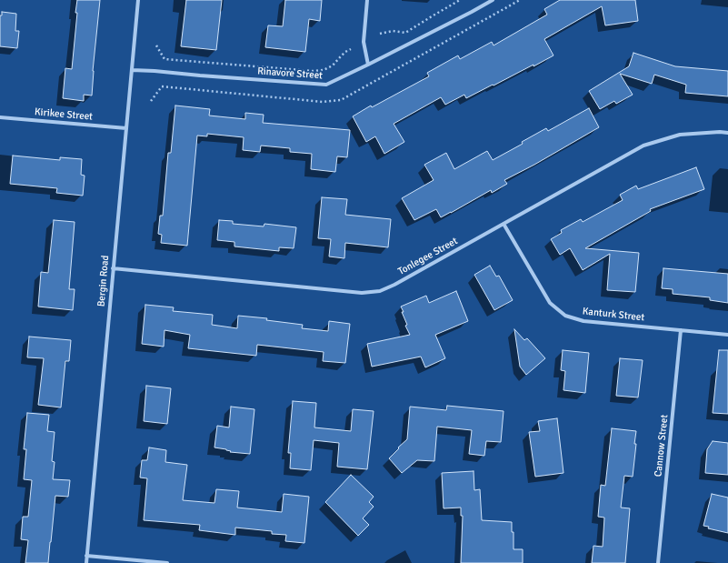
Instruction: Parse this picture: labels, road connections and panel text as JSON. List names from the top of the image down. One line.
{"streets":{"street":["Rinavore Street","Kirikee Street","Tonlegee Street","Bergin Road","Kanturk Street","Cannow Street"]},"crossings":[["Rinavore Street","Bergin Road"],["Kirikee Street","Bergin Road"],["Tonlegee Street","Bergin Road"],["Tonlegee Street","Kanturk Street"],["Kanturk Street","Cannow Street"]]}
